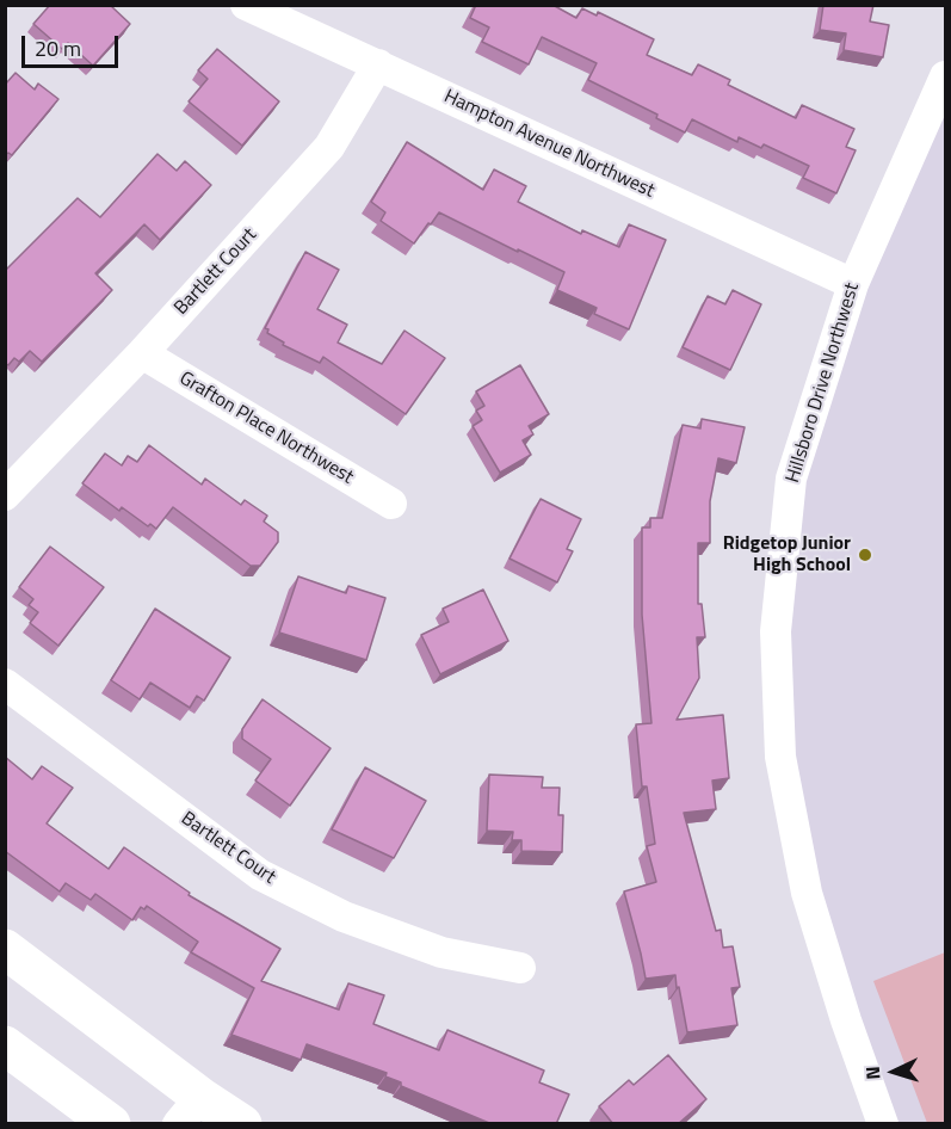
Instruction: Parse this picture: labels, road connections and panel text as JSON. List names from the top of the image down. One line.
{"streets":{"street":["Hampton Avenue Northwest","Bartlett Court","Hillsboro Drive Northwest","Grafton Place Northwest"]},"crossings":[["Hampton Avenue Northwest","Bartlett Court"],["Hampton Avenue Northwest","Hillsboro Drive Northwest"],["Bartlett Court","Grafton Place Northwest"]],"places":["Ridgetop Junior High School"],"scale_bar":"20 m","north":"left"}
